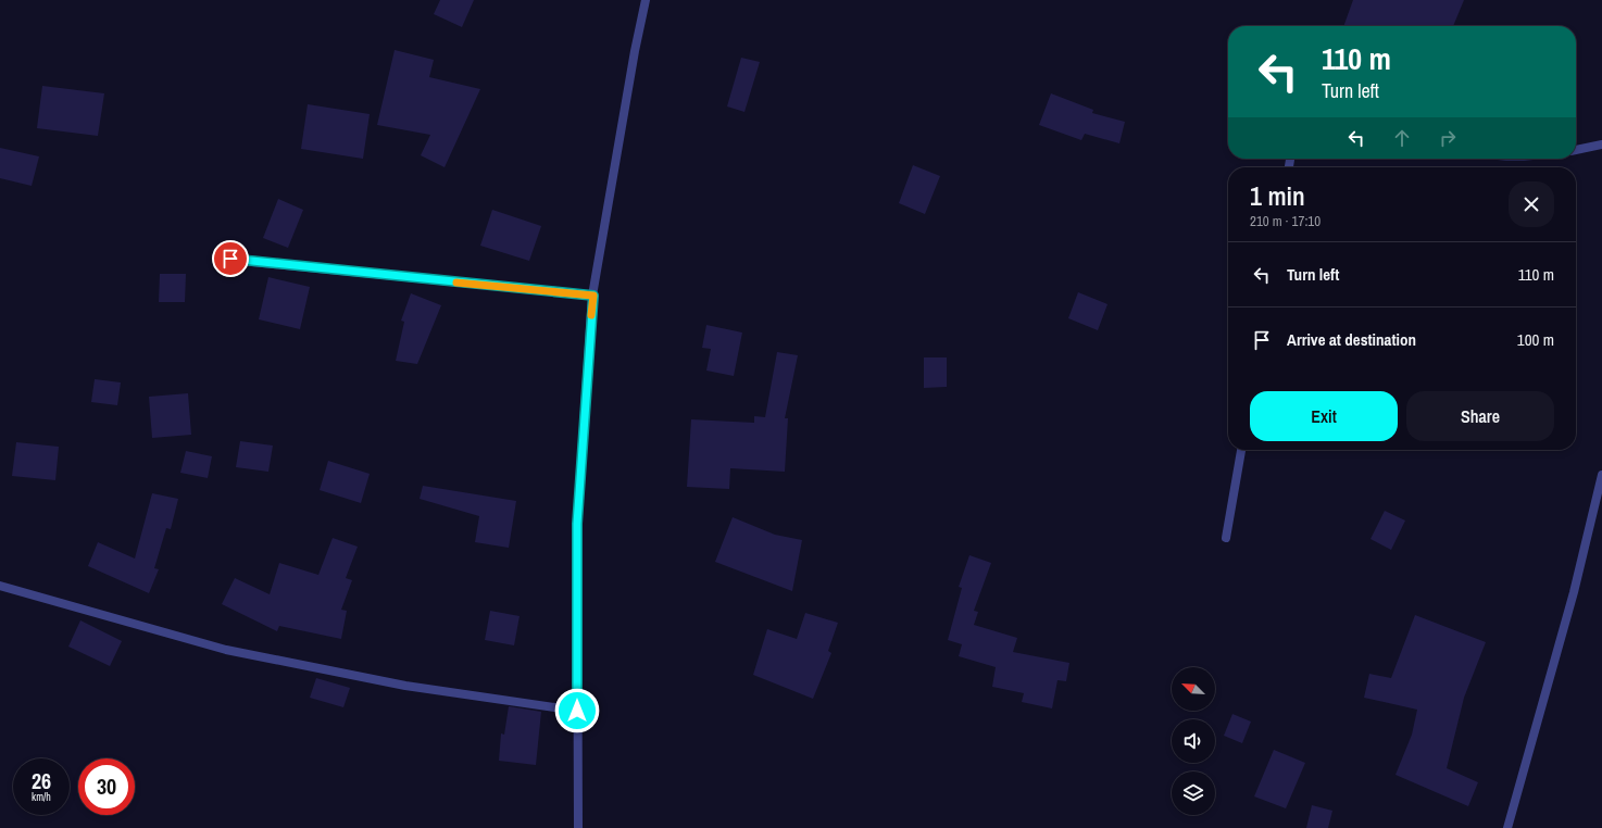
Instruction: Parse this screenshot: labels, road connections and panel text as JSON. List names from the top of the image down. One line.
{"north":"top left","page":{"turn":["110 m","Turn left"],"heading":["1 min","210 m · 17:10"],"list":[{"name":"Turn left","value":"110 m"},{"name":"Arrive at destination","value":"100 m"}],"buttons":["Exit","Share"],"speed":"26 km/h","limit":"30"}}
